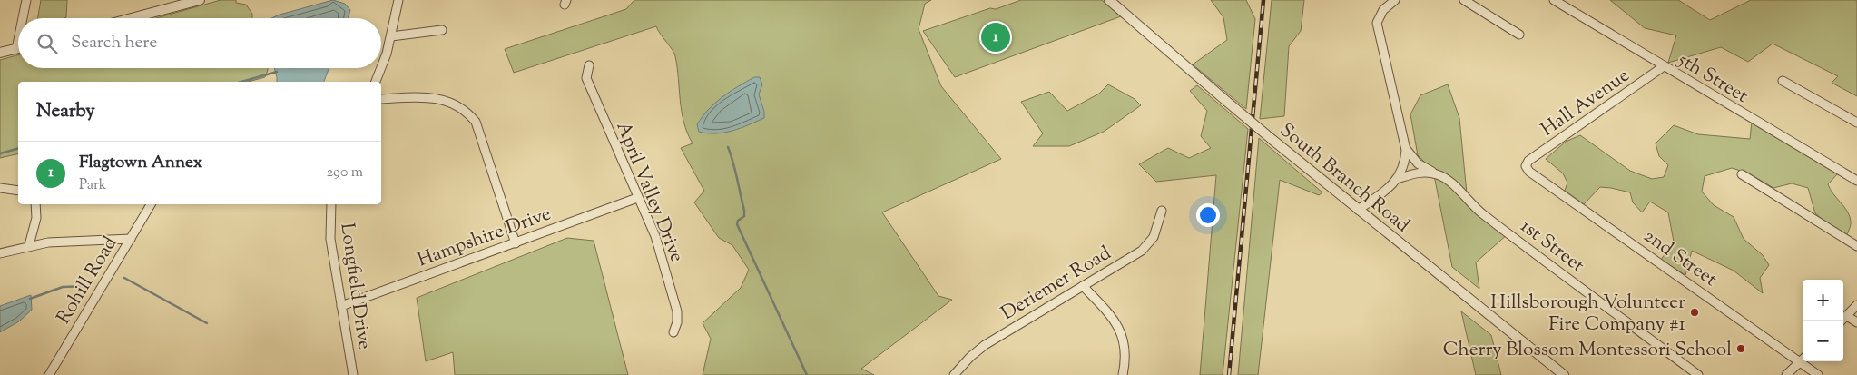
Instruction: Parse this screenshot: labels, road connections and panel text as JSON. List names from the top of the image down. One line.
{"streets":{"street":["5th Street","Hall Avenue","South Branch Road","April Valley Drive","Hampshire Drive","1st Street","2nd Street","Rohill Road","Deriemer Road","Longfield Drive"]},"crossings":[["5th Street","Hall Avenue"],["Hall Avenue","2nd Street"],["April Valley Drive","Hampshire Drive"],["Hampshire Drive","Longfield Drive"]],"places":["Hillsborough Volunteer Fire Company #1","Cherry Blossom Montessori School"],"page":{"search":"Search here","pins":"1","heading":"Nearby","list":[{"mark":"1","name":"Flagtown Annex","note":"Park","value":"290 m"}],"map_buttons":["+","−"]}}
